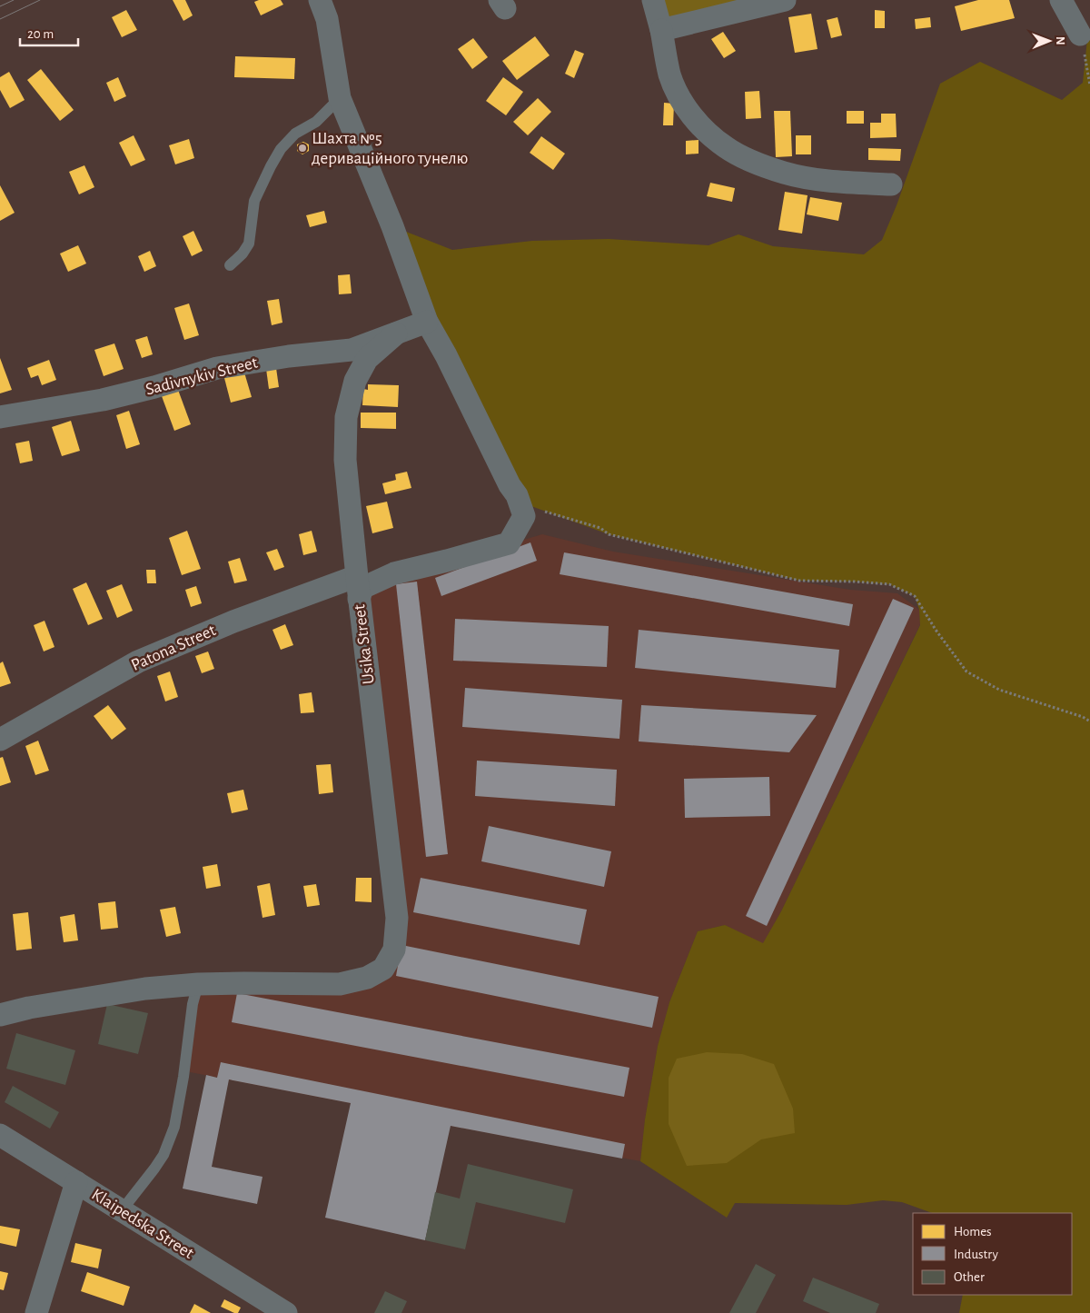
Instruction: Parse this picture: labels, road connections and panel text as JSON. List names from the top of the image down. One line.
{"streets":{"street":["Sadivnykiv Street","Usika Street","Patona Street","Klaipedska Street"]},"crossings":[["Sadivnykiv Street","Usika Street"],["Usika Street","Patona Street"]],"places":["Шахта №5 дериваційного тунелю"],"legend":["Homes","Industry","Other"],"scale_bar":"20 m","north":"right"}
